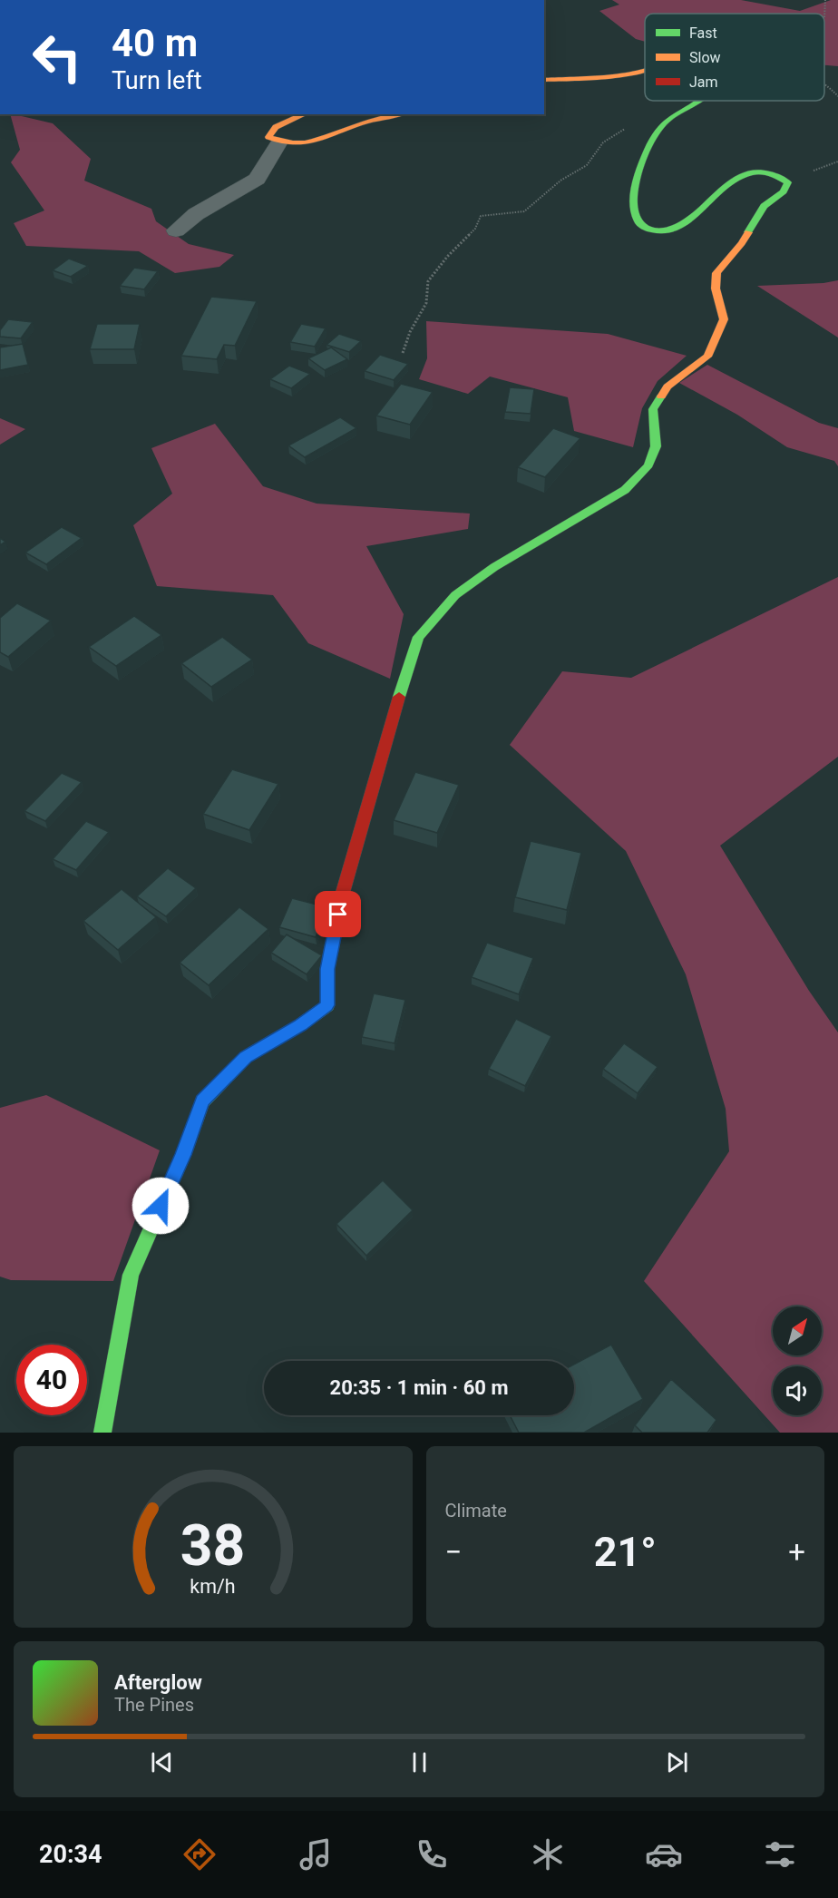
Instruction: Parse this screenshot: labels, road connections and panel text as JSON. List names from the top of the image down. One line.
{"legend":["Fast","Slow","Jam"],"north":"top right","page":{"turn":["40 m","Turn left"],"limit":"40","trip":"20:35 · 1 min · 60 m","tile":"Climate","heat":["−","21°","+"],"song":["Afterglow","The Pines"],"tabs":"20:34","gauge":["38","km/h"]}}
